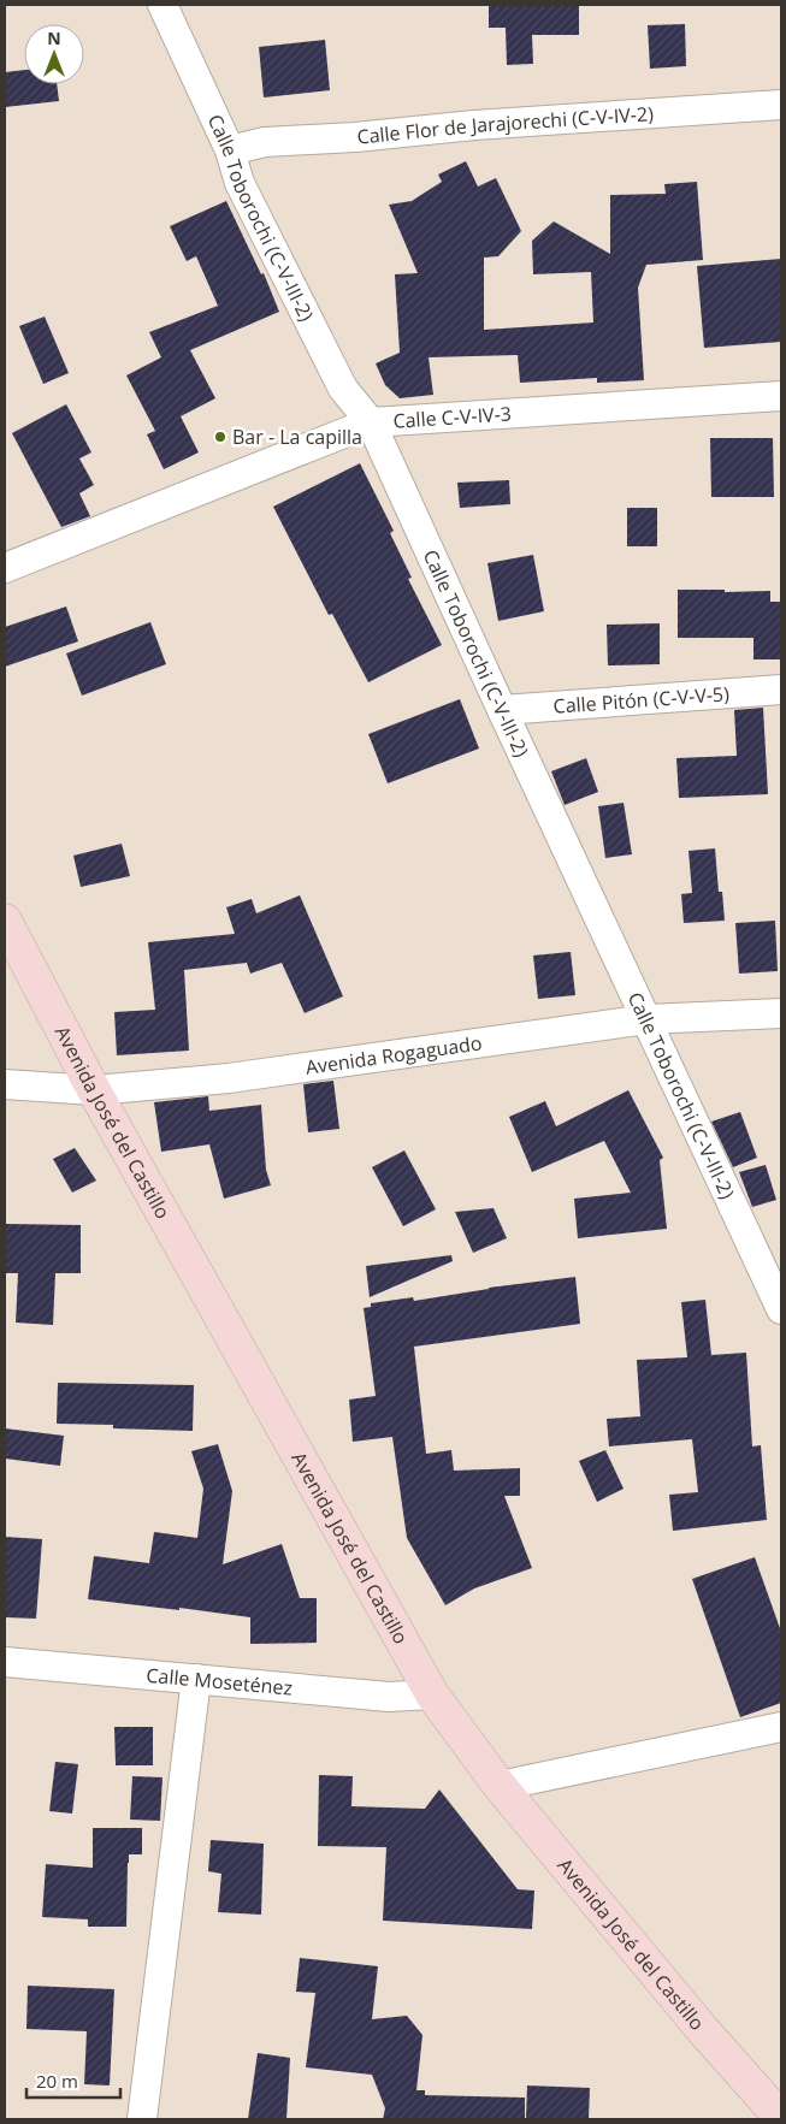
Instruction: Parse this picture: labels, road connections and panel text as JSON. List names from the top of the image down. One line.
{"streets":{"main road":["Avenida José del Castillo"],"street":["Calle Flor de Jarajorechi (C-V-IV-2)","Calle Toborochi (C-V-III-2)","Calle C-V-IV-3","Calle Pitón (C-V-V-5)","Avenida Rogaguado","Calle Moseténez"]},"crossings":[["Calle Flor de Jarajorechi (C-V-IV-2)","Calle Toborochi (C-V-III-2)"],["Calle Toborochi (C-V-III-2)","Calle C-V-IV-3"],["Calle Toborochi (C-V-III-2)","Calle Pitón (C-V-V-5)"],["Calle Toborochi (C-V-III-2)","Avenida Rogaguado"],["Avenida Rogaguado","Avenida José del Castillo"],["Avenida José del Castillo","Calle Moseténez"]],"places":["Bar - La capilla"],"scale_bar":"20 m","north":"top"}
